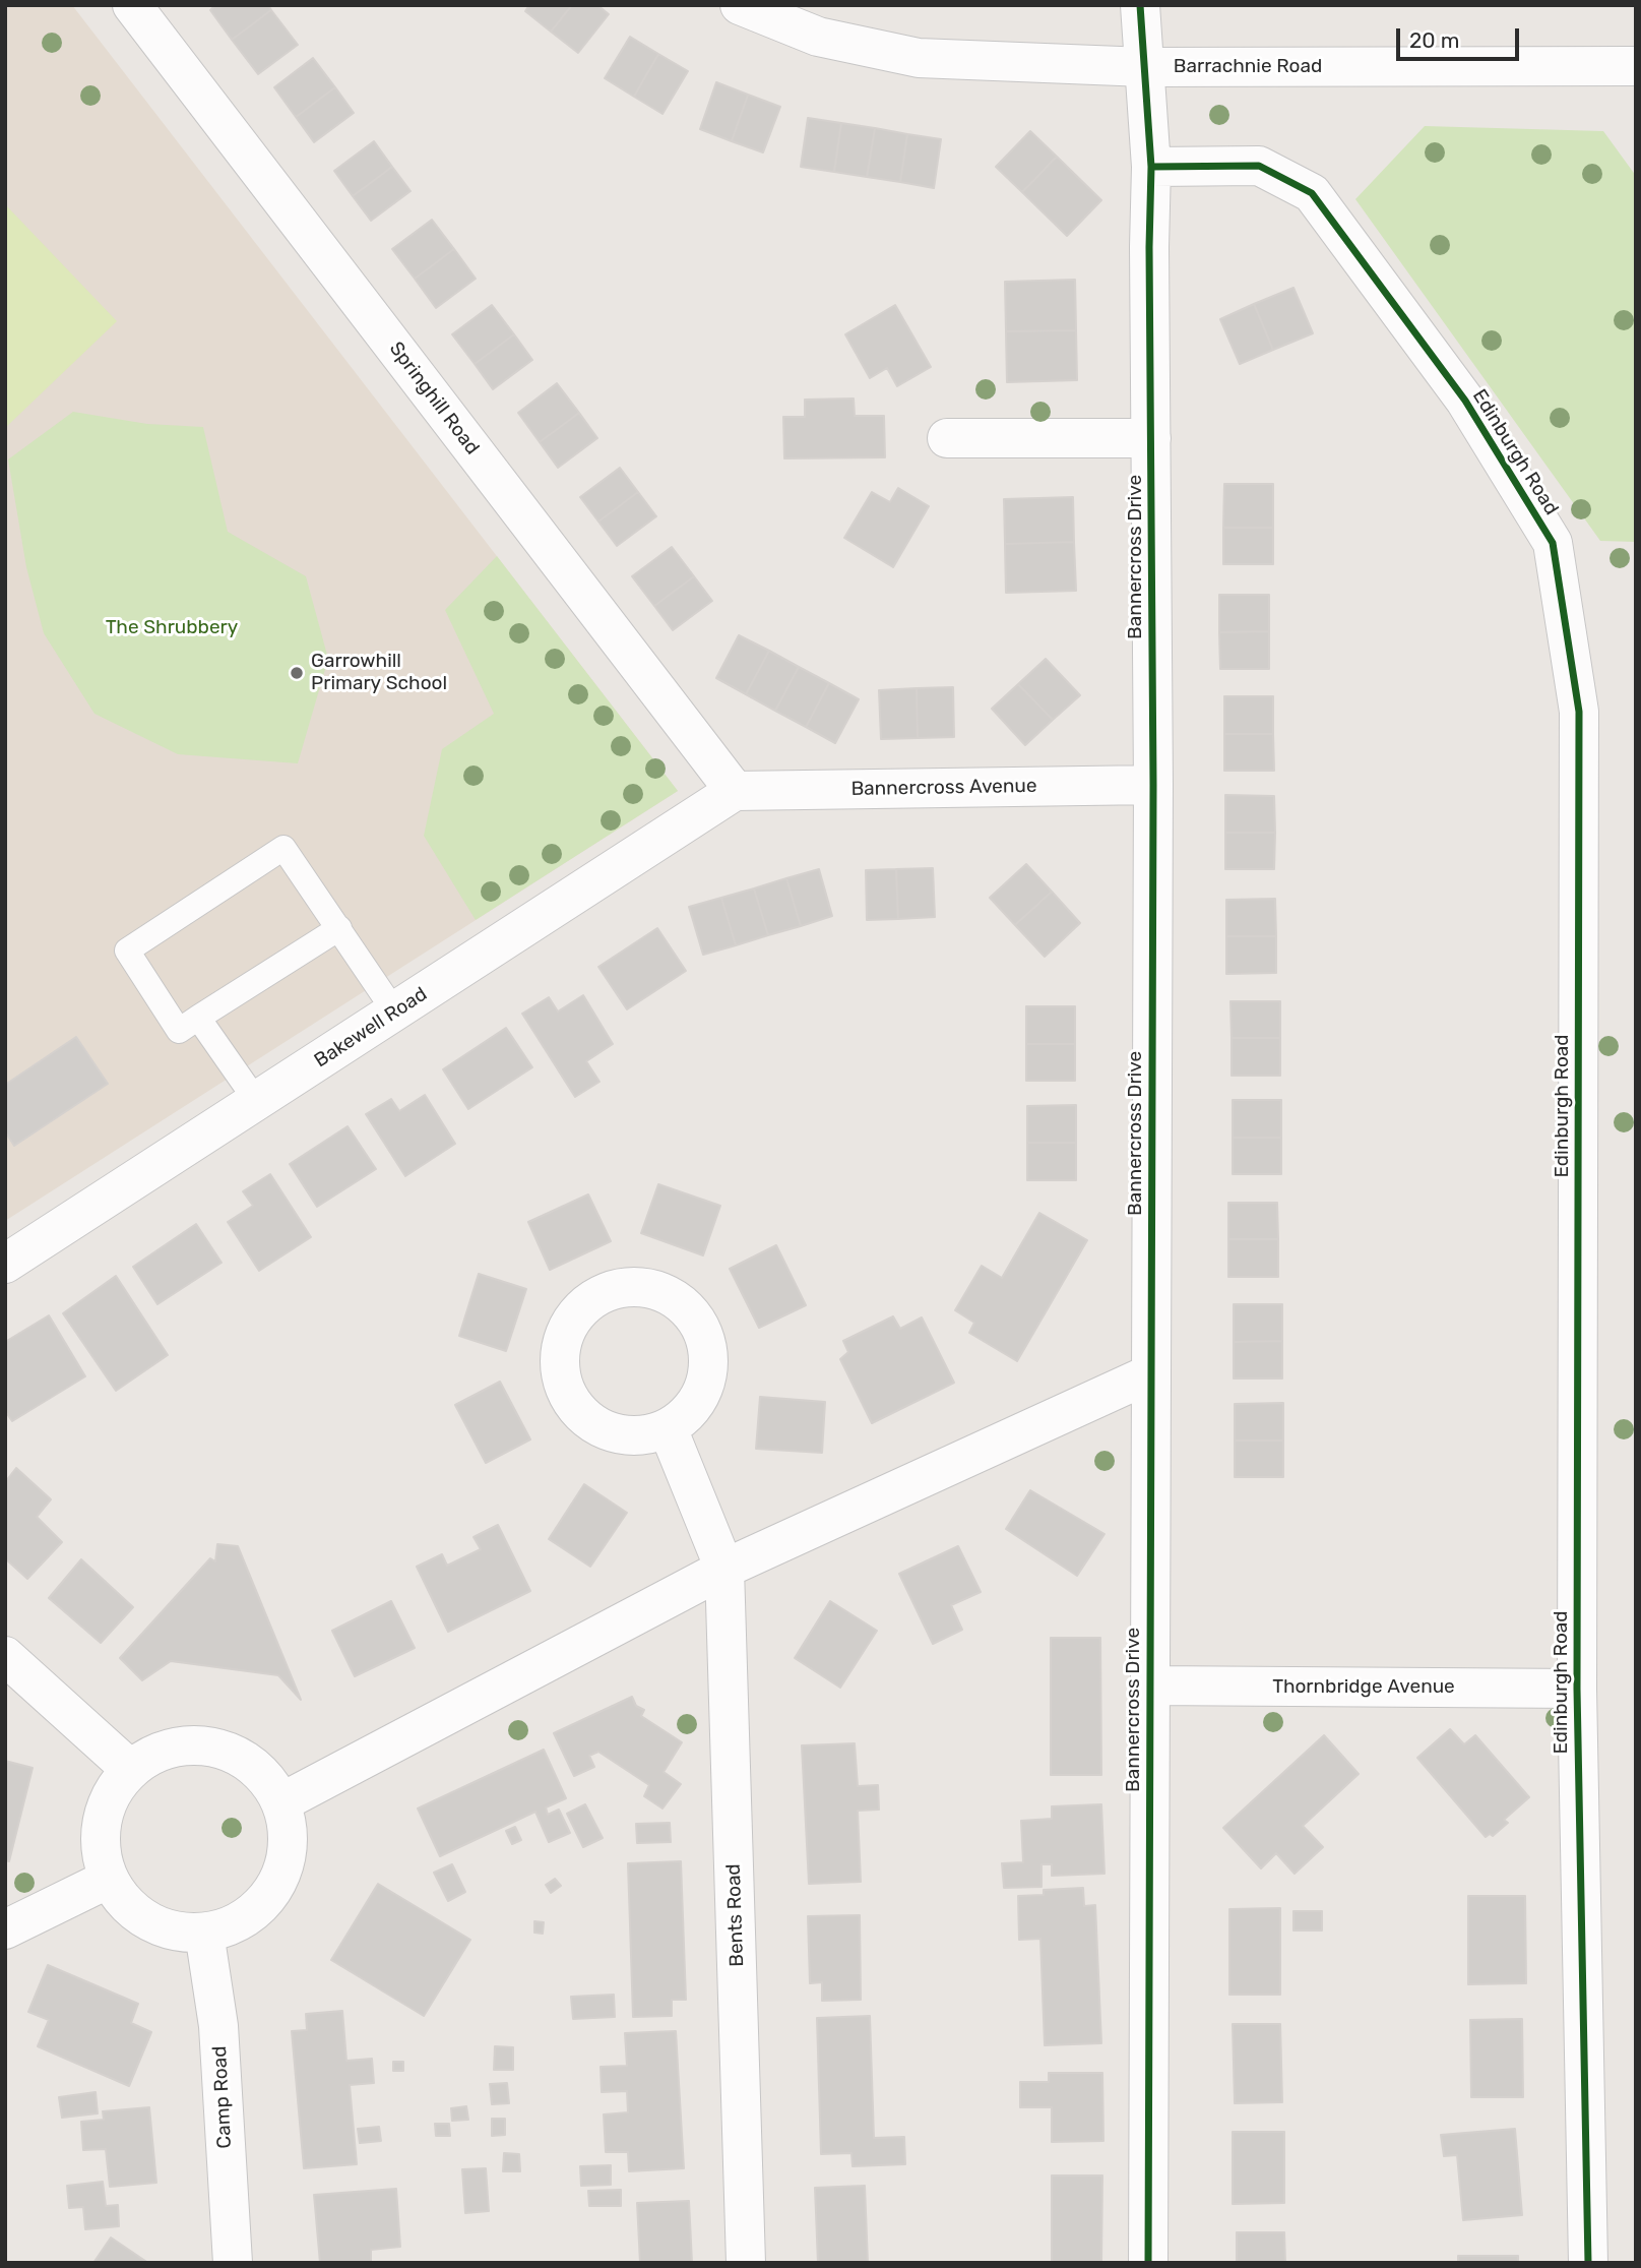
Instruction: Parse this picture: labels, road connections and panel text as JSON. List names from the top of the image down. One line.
{"streets":{"street":["Barrachnie Road","Springhill Road","Edinburgh Road","Bannercross Drive","Bannercross Avenue","Bakewell Road","Thornbridge Avenue","Bents Road","Camp Road"]},"crossings":[["Barrachnie Road","Bannercross Drive"],["Springhill Road","Bannercross Avenue"],["Springhill Road","Bakewell Road"],["Edinburgh Road","Bannercross Drive"],["Edinburgh Road","Thornbridge Avenue"],["Bannercross Drive","Bannercross Avenue"],["Bannercross Drive","Thornbridge Avenue"],["Bannercross Avenue","Bakewell Road"]],"parks":["The Shrubbery"],"places":["Garrowhill Primary School"],"scale_bar":"20 m"}
